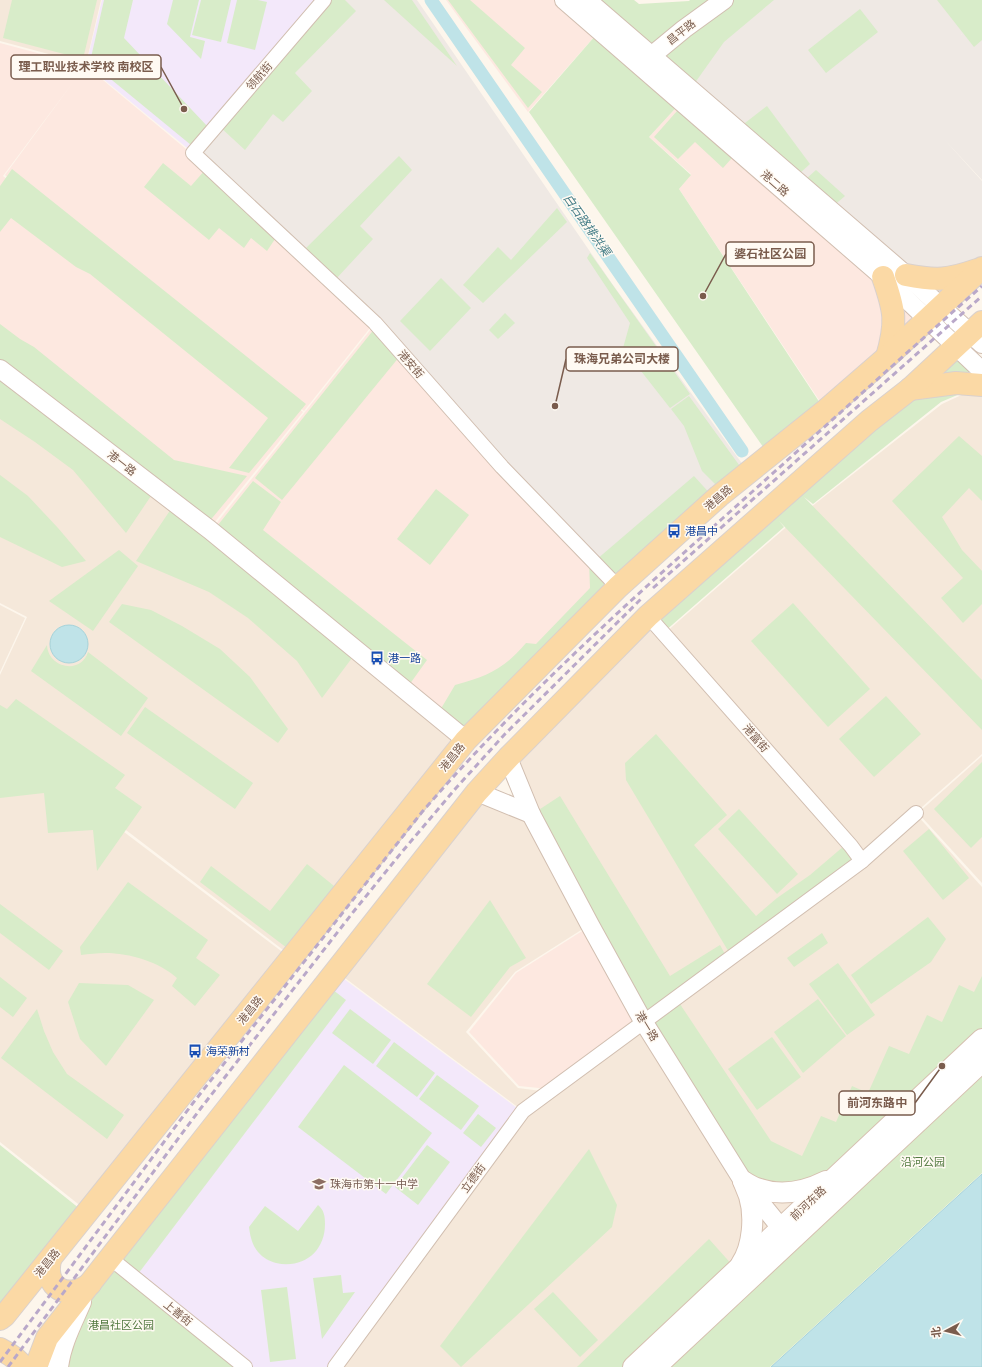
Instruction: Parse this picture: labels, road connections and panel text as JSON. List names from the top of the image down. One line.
{"streets":{"main road":["港昌路","前河东路"],"street":["昌平路","领航街","港二路","港安街","港一路","港富街","立德街","上善街"]},"crossings":[["昌平路","港二路"],["领航街","港安街"],["港二路","港昌路"],["港安街","港昌路"],["港一路","港昌路"],["港一路","立德街"],["港一路","前河东路"]],"water":["白石路排洪渠"],"parks":["沿河公园","港昌社区公园"],"places":{"other":["理工职业技术学校 南校区","婆石社区公园","珠海兄弟公司大楼","前河东路中"],"bus stop":["港昌中","港一路","海荣新村"],"school or university":["珠海市第十一中学"]},"north":"left"}
